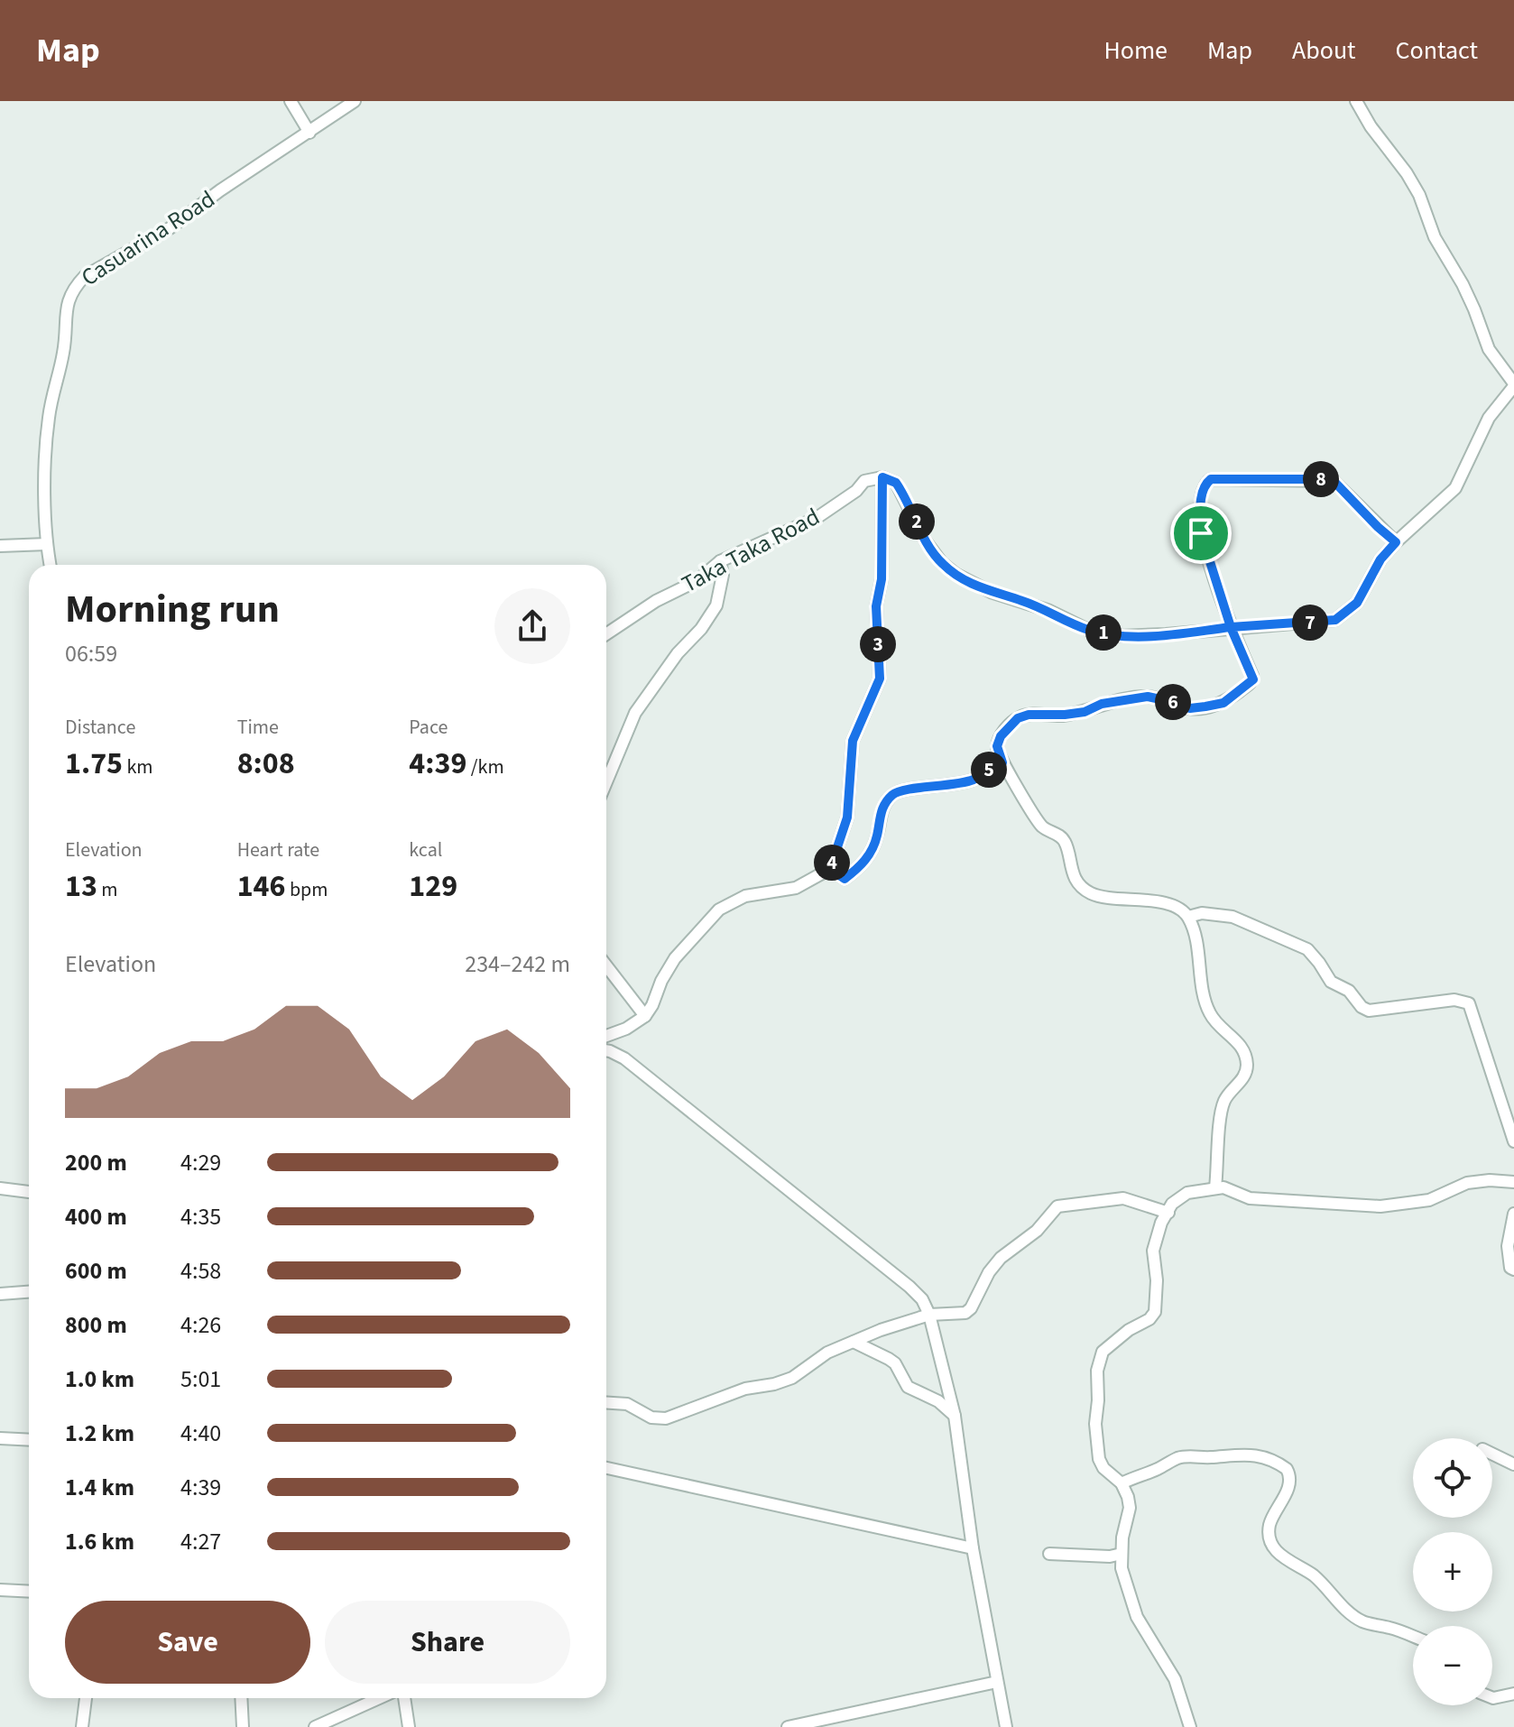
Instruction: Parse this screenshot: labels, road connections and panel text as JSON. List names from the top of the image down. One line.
{"streets":{"street":["Casuarina Road","Taka Taka Road"]},"page":{"header":"Map","nav":["Home","Map","About","Contact"],"pins":["8","2","7","1","3","6","5","4"],"heading":["Morning run","06:59"],"stats":[["Distance","1.75 km"],["Time","8:08"],["Pace","4:39 /km"],["Elevation","13 m"],["Heart rate","146 bpm"],["kcal","129"]],"chart":["Elevation","234–242 m"],"list":[{"name":"200 m","note":"4:29"},{"name":"400 m","note":"4:35"},{"name":"600 m","note":"4:58"},{"name":"800 m","note":"4:26"},{"name":"1.0 km","note":"5:01"},{"name":"1.2 km","note":"4:40"},{"name":"1.4 km","note":"4:39"},{"name":"1.6 km","note":"4:27"}],"map_buttons":["+","−"],"buttons":["Save","Share"]}}
